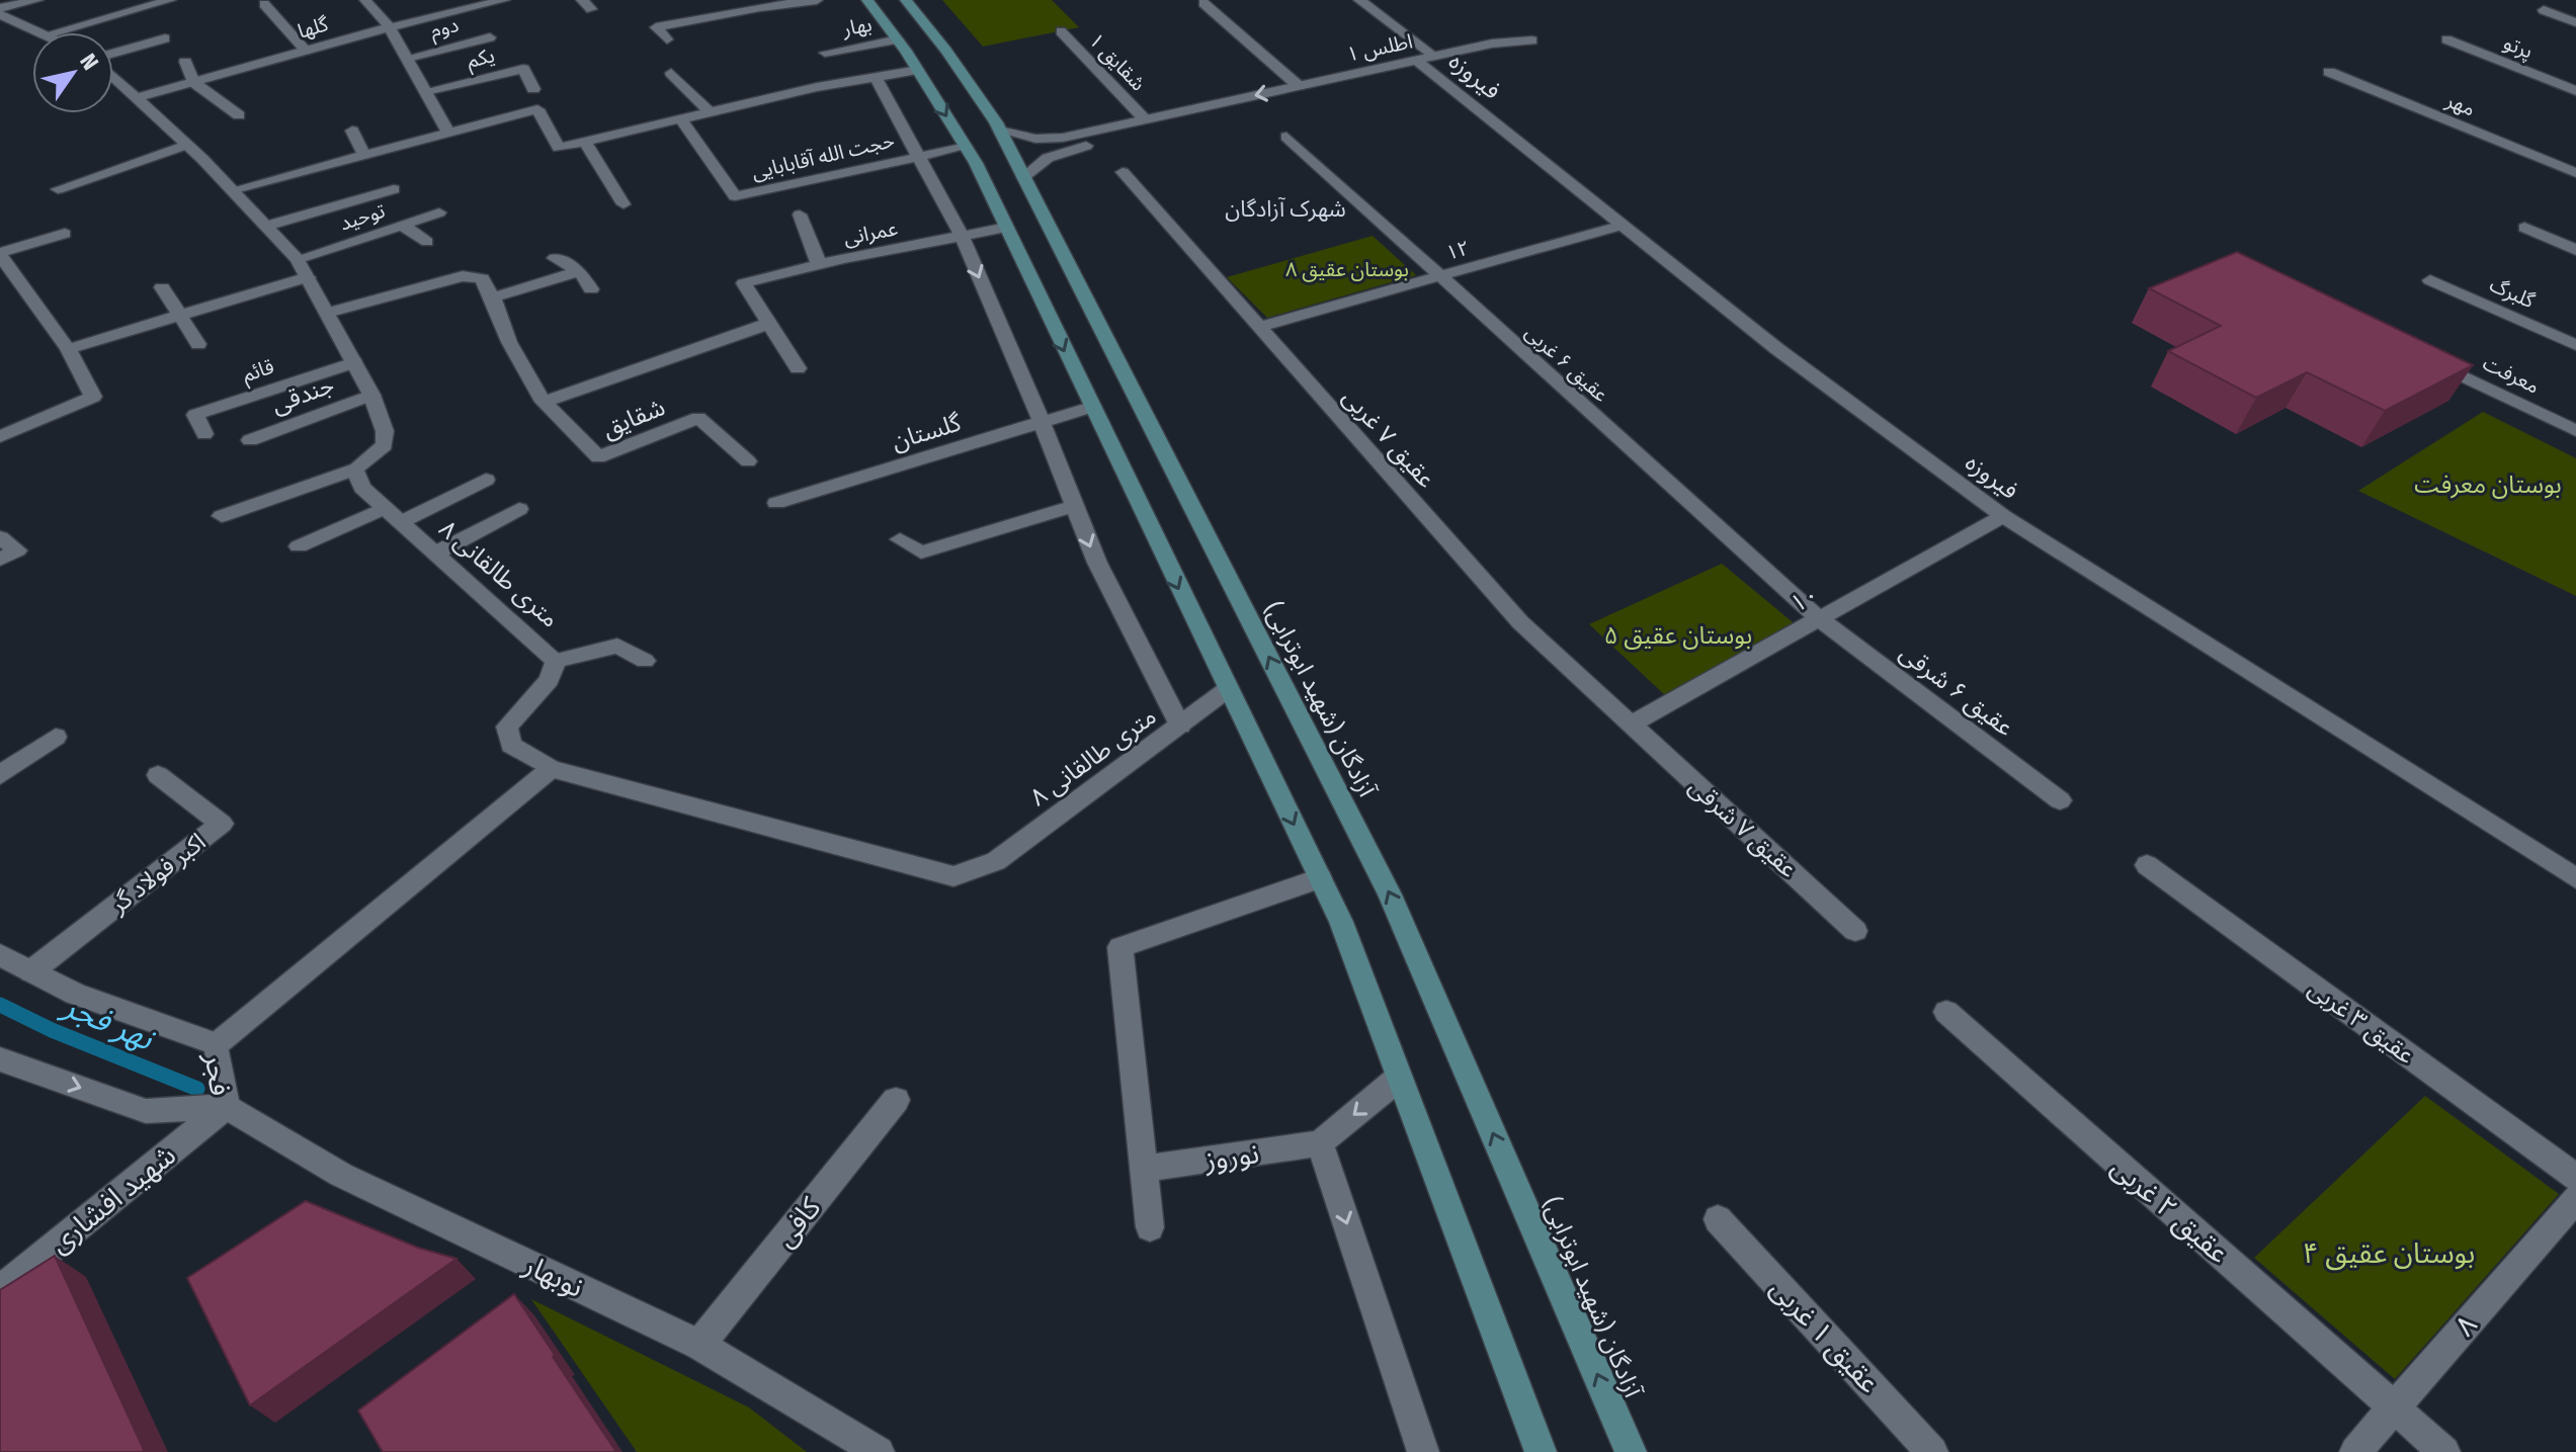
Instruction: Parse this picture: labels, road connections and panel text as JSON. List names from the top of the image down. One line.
{"streets":{"main road":["آزادگان (شهید ابوترابی)"],"street":["بهار","گلها","دوم","پرتو","اطلس ۱","یکم","شقایق ۱","فیروزه","مهر","حجت الله آقابابایی","توحید","عمرانی","۱۲","گلبرگ","عقیق ۶ غربی","قائم","معرفت","جندقی","شقایق","گلستان","عقیق ۷ غربی","۸ متری طالقانی","۱۰","عقیق ۶ شرقی","عقیق ۷ شرقی","اکبر فولاد گر","عقیق ۳ غربی","فجر","نوروز","شهید افشاری","عقیق ۲ غربی","کافی","نوبهار","۸","عقیق ۱ غربی"]},"crossings":[["بهار","آزادگان (شهید ابوترابی)"],["اطلس ۱","شقایق ۱"],["اطلس ۱","فیروزه"],["اطلس ۱","آزادگان (شهید ابوترابی)"],["فیروزه","۱۲"],["فیروزه","۱۰"],["حجت الله آقابابایی","آزادگان (شهید ابوترابی)"],["عمرانی","آزادگان (شهید ابوترابی)"],["۱۲","عقیق ۶ غربی"],["۱۲","عقیق ۷ غربی"],["عقیق ۶ غربی","۱۰"],["عقیق ۶ غربی","عقیق ۶ شرقی"],["گلستان","آزادگان (شهید ابوترابی)"],["عقیق ۷ غربی","۱۰"],["عقیق ۷ غربی","عقیق ۷ شرقی"],["۸ متری طالقانی","آزادگان (شهید ابوترابی)"],["۱۰","عقیق ۶ شرقی"],["۱۰","عقیق ۷ شرقی"],["اکبر فولاد گر","فجر"],["فجر","شهید افشاری"],["فجر","نوبهار"],["شهید افشاری","نوبهار"],["عقیق ۲ غربی","۸"],["کافی","نوبهار"]],"districts":["شهرک آزادگان"],"water":["نهر فجر"],"parks":["بوستان عقیق ۸","بوستان معرفت","بوستان عقیق ۵","بوستان عقیق ۴"],"north":"top right"}
